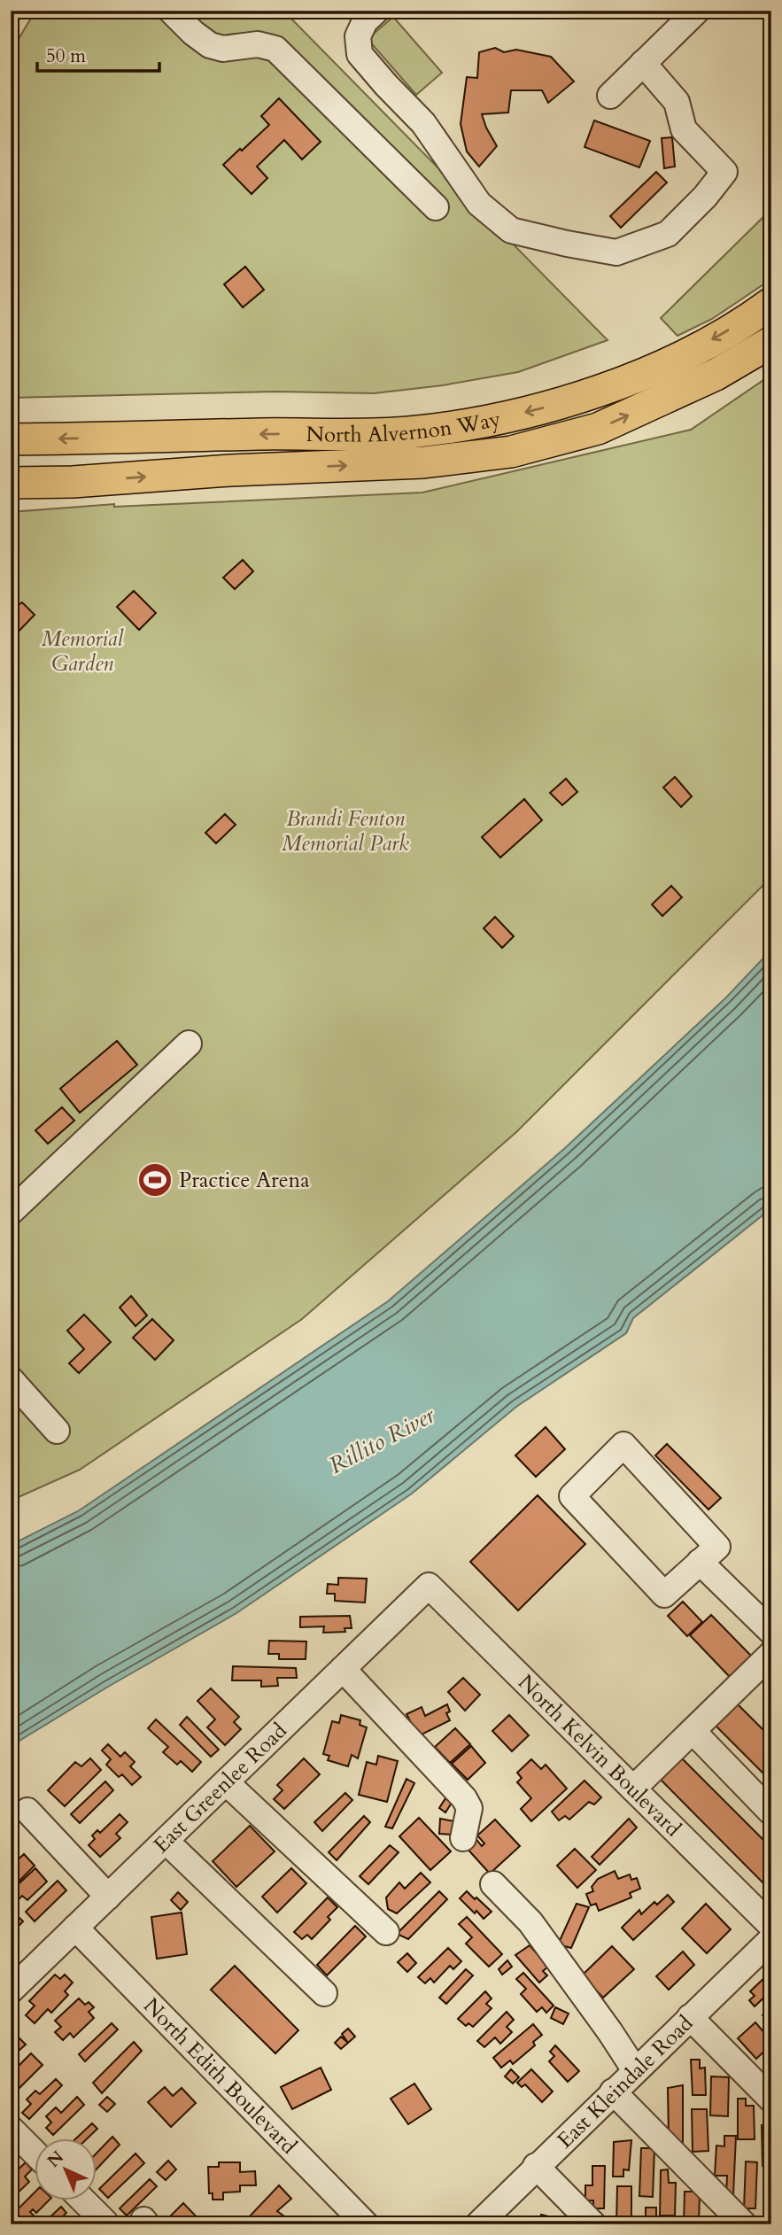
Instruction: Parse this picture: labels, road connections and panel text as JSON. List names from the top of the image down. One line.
{"streets":{"main road":["North Alvernon Way"],"street":["North Kelvin Boulevard","East Greenlee Road","North Edith Boulevard","East Kleindale Road"]},"crossings":[["North Kelvin Boulevard","East Greenlee Road"],["East Greenlee Road","North Edith Boulevard"]],"water":["Rillito River"],"parks":["Memorial Garden","Brandi Fenton Memorial Park"],"places":{"sports":["Practice Arena"]},"scale_bar":"50 m","north":"top left"}
